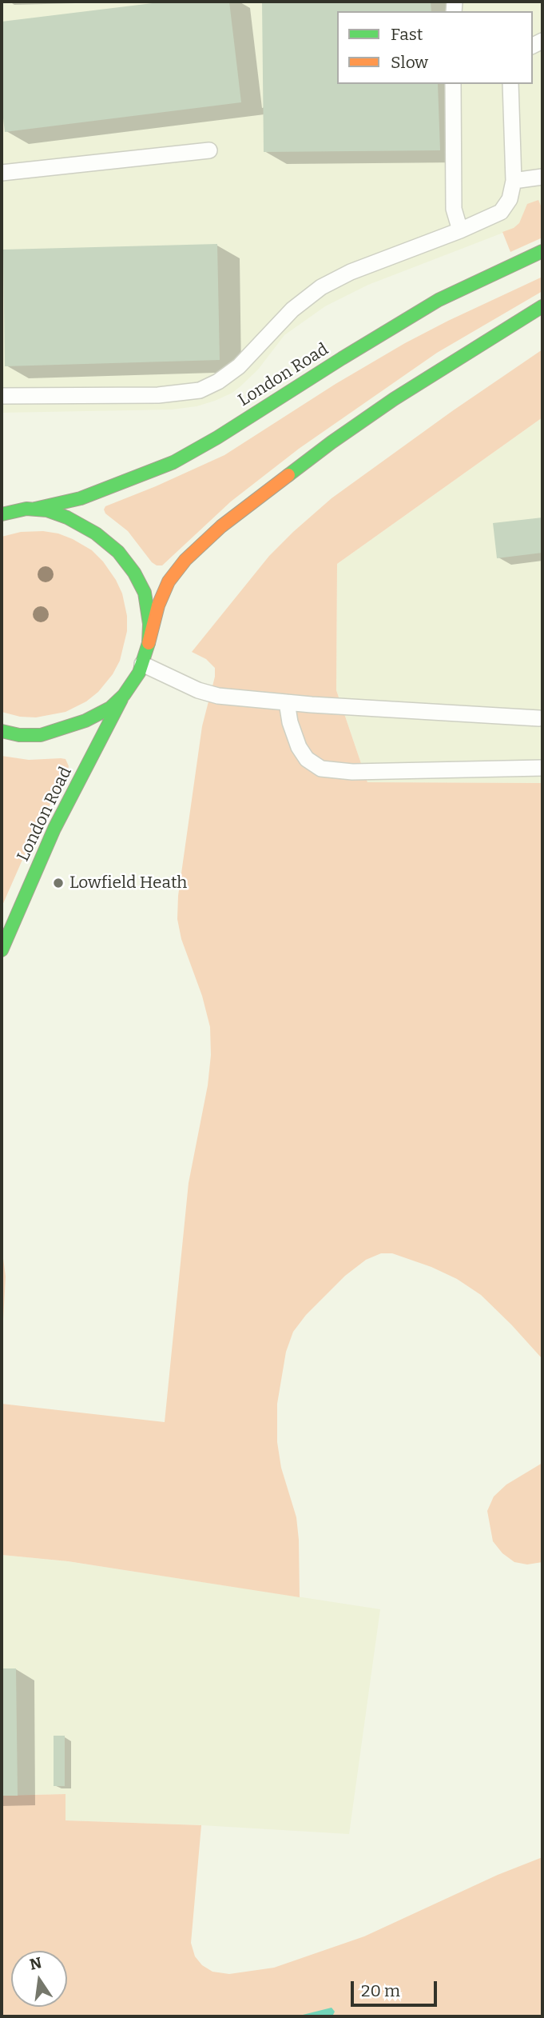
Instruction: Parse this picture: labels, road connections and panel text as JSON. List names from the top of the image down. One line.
{"streets":{"main road":["London Road"]},"places":["Lowfield Heath"],"legend":["Fast","Slow"],"scale_bar":"20 m","north":"top"}
